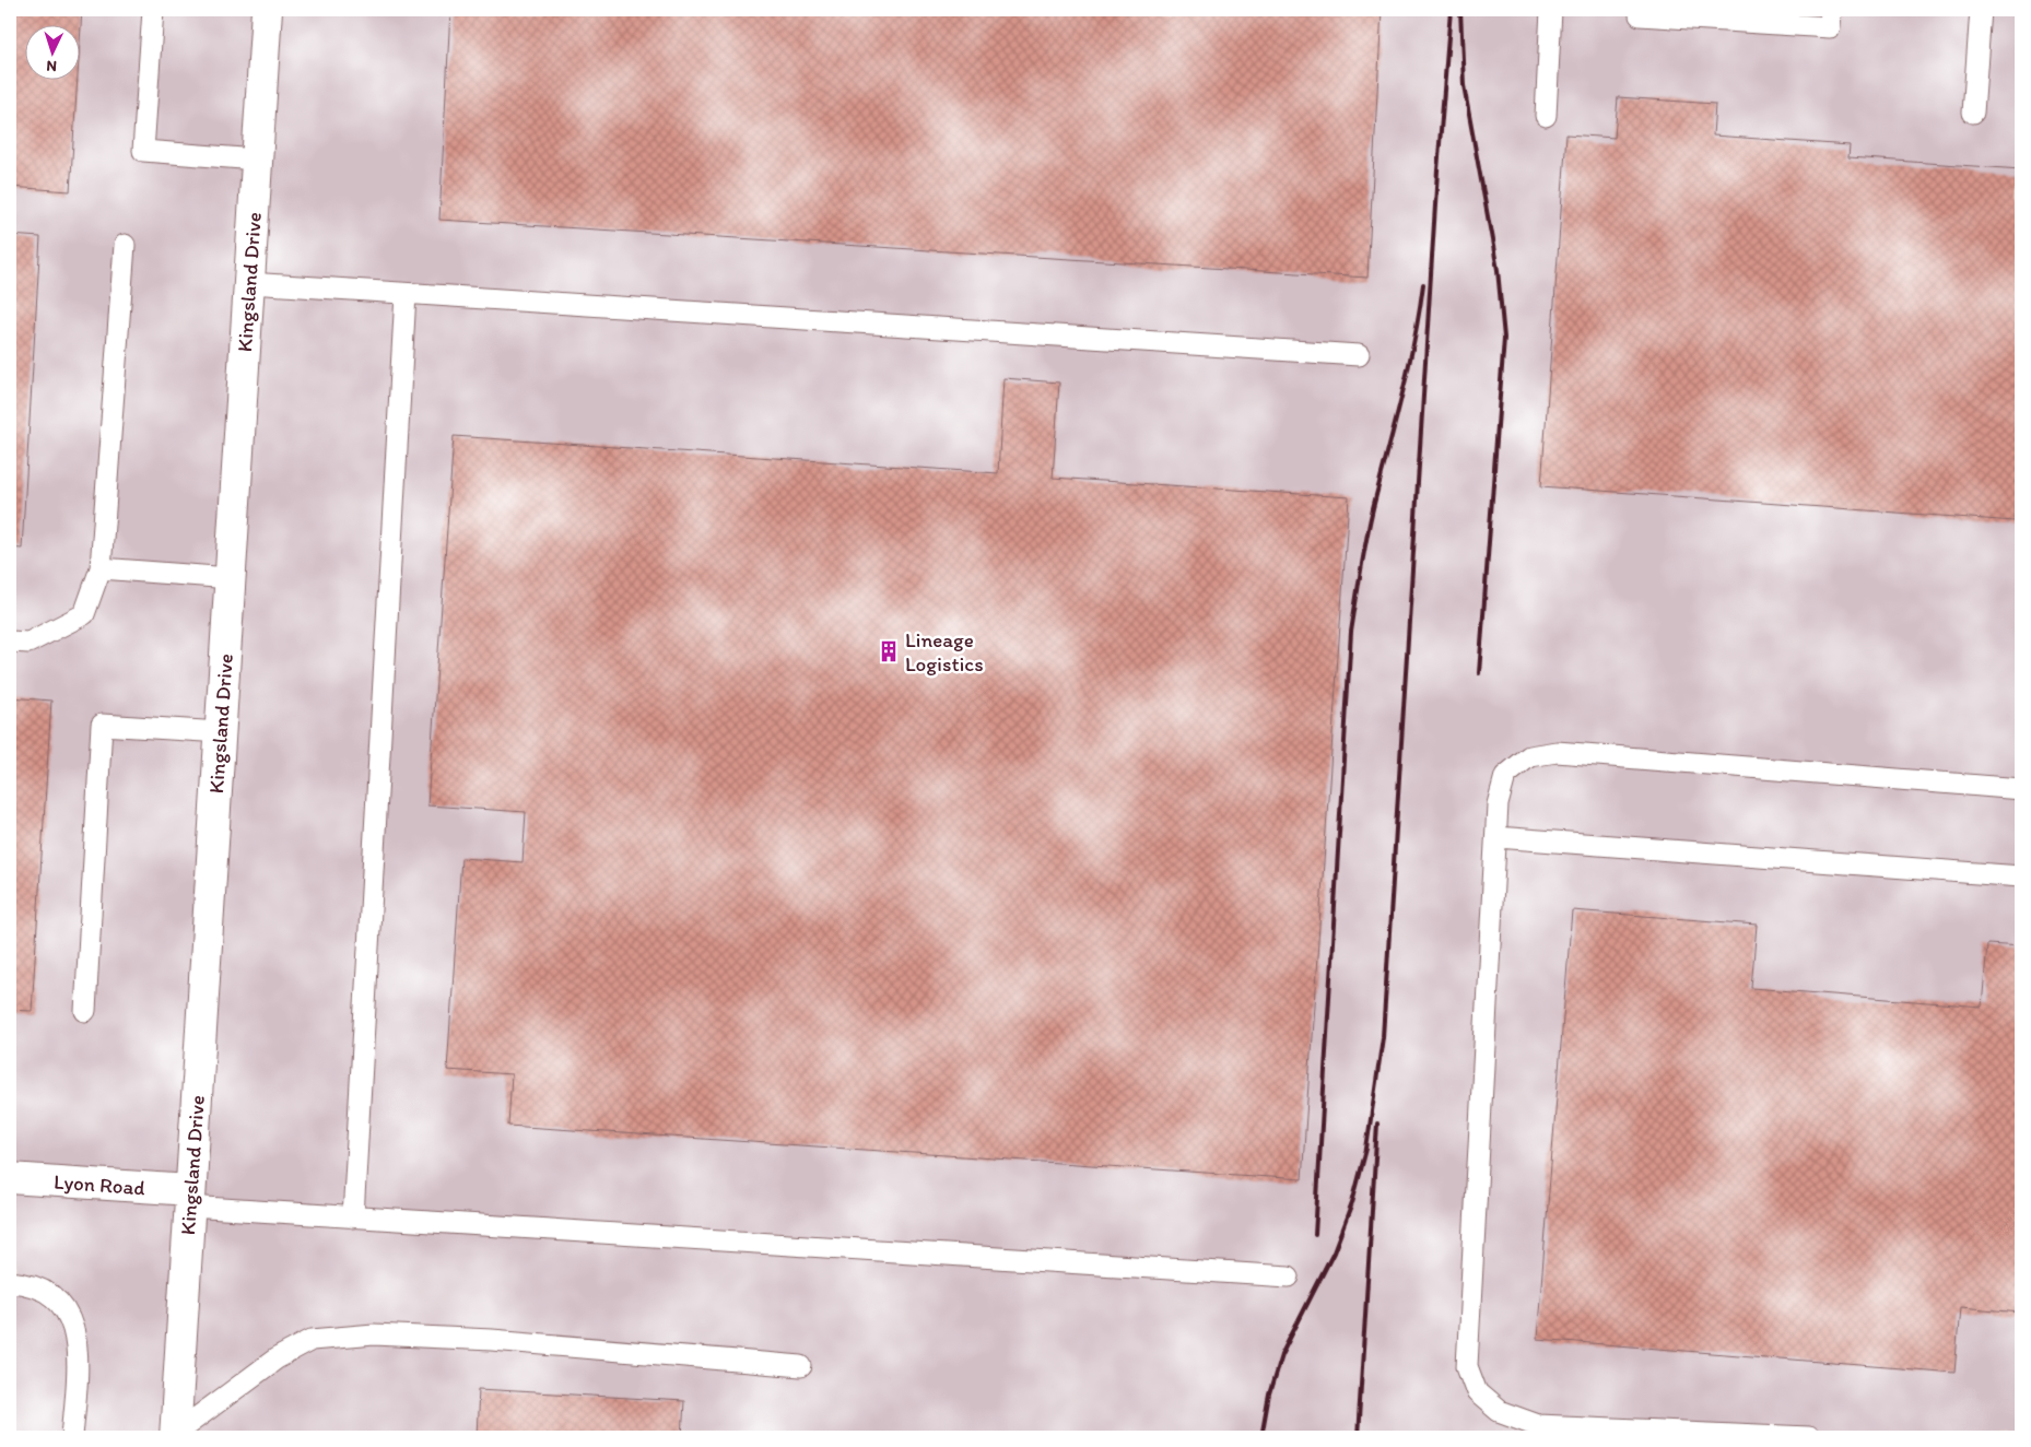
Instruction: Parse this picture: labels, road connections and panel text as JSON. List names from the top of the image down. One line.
{"streets":{"street":["Kingsland Drive","Lyon Road"]},"crossings":[["Kingsland Drive","Lyon Road"]],"places":{"building":["Lineage Logistics"]},"north":"bottom"}
